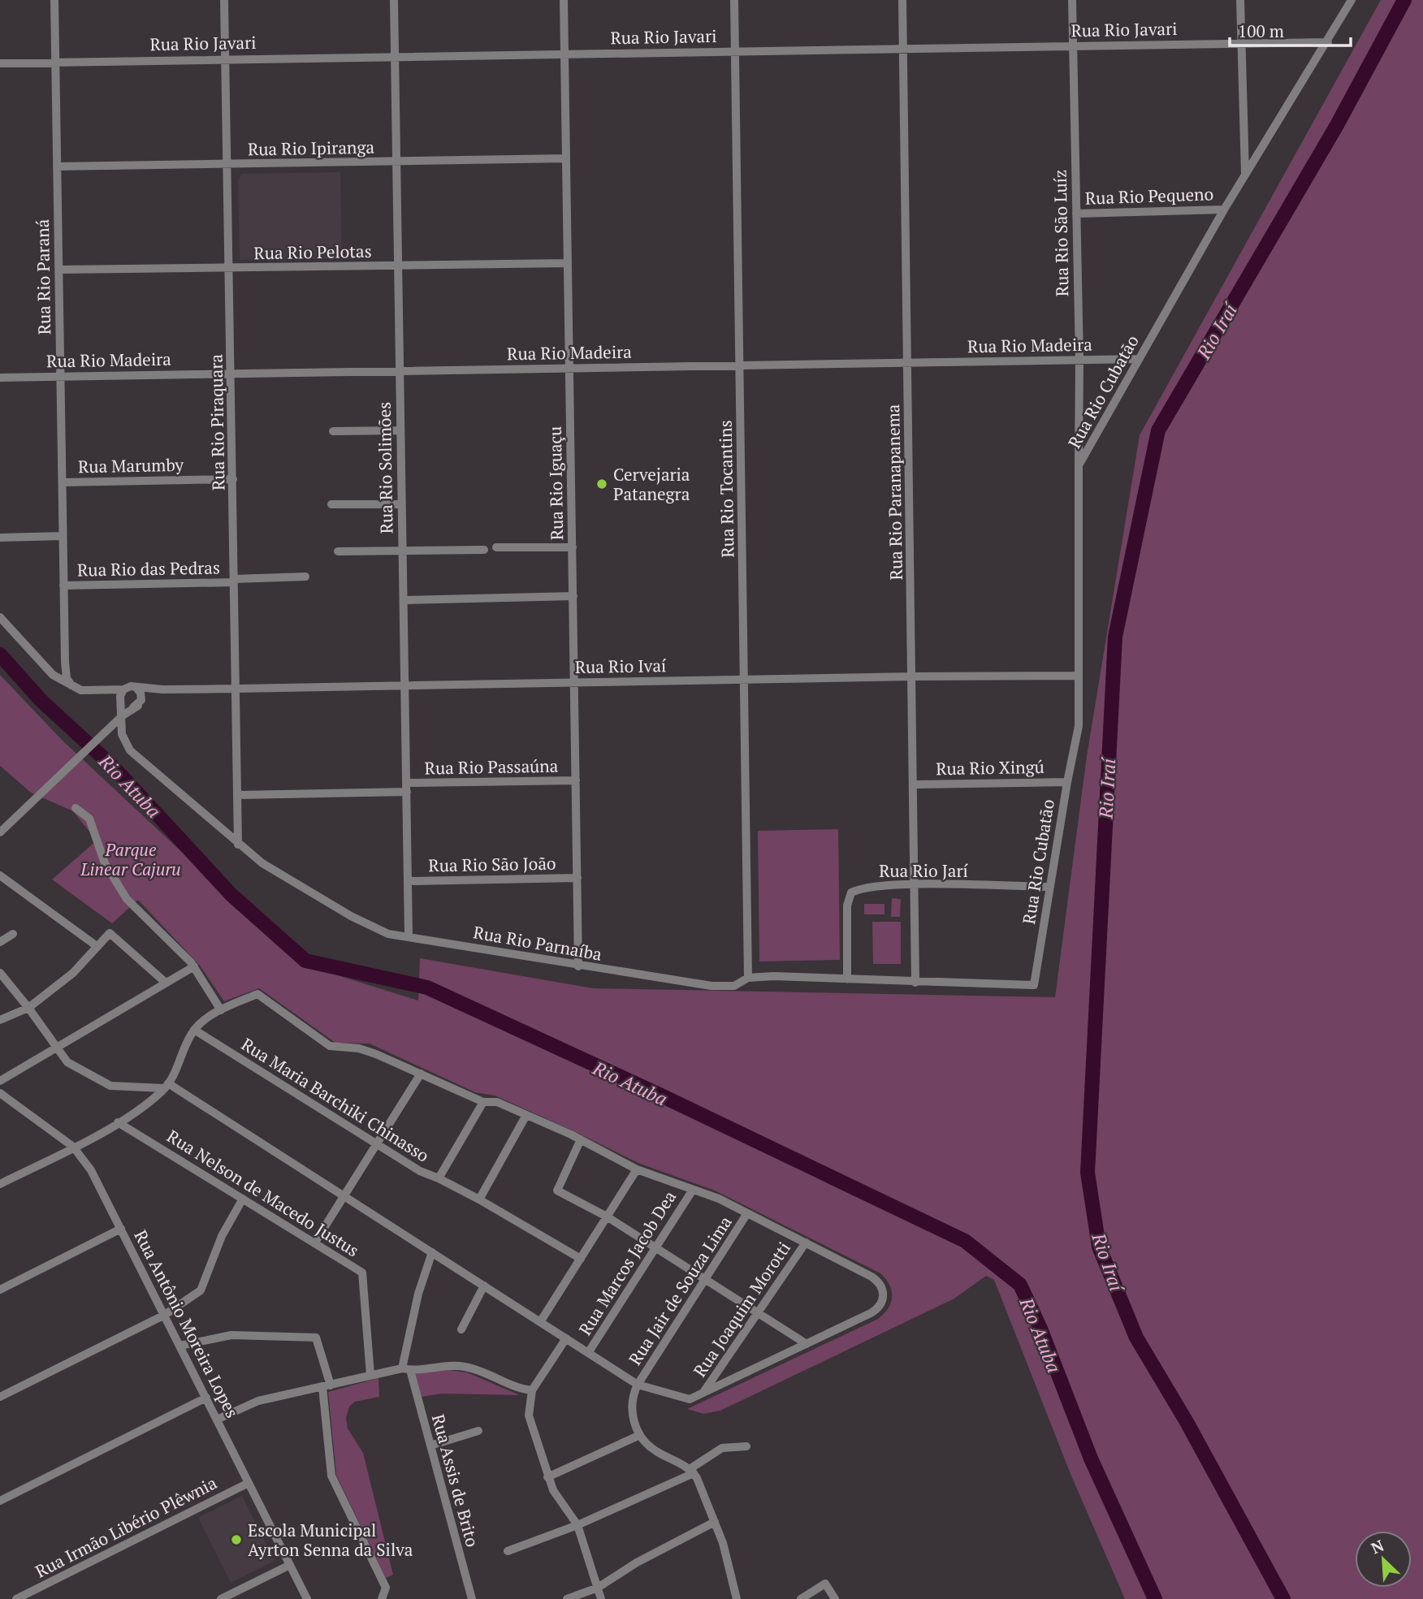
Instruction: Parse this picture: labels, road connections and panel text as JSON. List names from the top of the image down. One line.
{"streets":{"street":["Rua Rio Javari","Rua Rio Ipiranga","Rua Rio Pequeno","Rua Rio São Luíz","Rua Rio Pelotas","Rua Rio Paraná","Rua Rio Madeira","Rua Rio Cubatão","Rua Rio Piraquara","Rua Marumby","Rua Rio Solimões","Rua Rio Iguaçu","Rua Rio Tocantins","Rua Rio Paranapanema","Rua Rio das Pedras","Rua Rio Ivaí","Rua Rio Passaúna","Rua Rio Xingú","Rua Rio São João","Rua Rio Jarí","Rua Rio Parnaíba","Rua Maria Barchiki Chinasso","Rua Nelson de Macedo Justus","Rua Marcos Jacob Dea","Rua Jair de Souza Lima","Rua Joaquim Morotti","Rua Antônio Moreira Lopes","Rua Assis de Brito","Rua Irmão Libério Plêwnia"]},"crossings":[["Rua Rio Javari","Rua Rio São Luíz"],["Rua Rio Javari","Rua Rio Paraná"],["Rua Rio Javari","Rua Rio Cubatão"],["Rua Rio Javari","Rua Rio Piraquara"],["Rua Rio Javari","Rua Rio Solimões"],["Rua Rio Javari","Rua Rio Iguaçu"],["Rua Rio Javari","Rua Rio Tocantins"],["Rua Rio Javari","Rua Rio Paranapanema"],["Rua Rio Ipiranga","Rua Rio Paraná"],["Rua Rio Ipiranga","Rua Rio Piraquara"],["Rua Rio Ipiranga","Rua Rio Solimões"],["Rua Rio Ipiranga","Rua Rio Iguaçu"],["Rua Rio Pequeno","Rua Rio São Luíz"],["Rua Rio Pequeno","Rua Rio Cubatão"],["Rua Rio São Luíz","Rua Rio Madeira"],["Rua Rio São Luíz","Rua Rio Cubatão"],["Rua Rio Pelotas","Rua Rio Paraná"],["Rua Rio Pelotas","Rua Rio Piraquara"],["Rua Rio Pelotas","Rua Rio Solimões"],["Rua Rio Pelotas","Rua Rio Iguaçu"],["Rua Rio Paraná","Rua Rio Madeira"],["Rua Rio Paraná","Rua Marumby"],["Rua Rio Paraná","Rua Rio das Pedras"],["Rua Rio Madeira","Rua Rio Cubatão"],["Rua Rio Madeira","Rua Rio Piraquara"],["Rua Rio Madeira","Rua Rio Solimões"],["Rua Rio Madeira","Rua Rio Iguaçu"],["Rua Rio Madeira","Rua Rio Tocantins"],["Rua Rio Madeira","Rua Rio Paranapanema"],["Rua Rio Cubatão","Rua Rio Ivaí"],["Rua Rio Cubatão","Rua Rio Xingú"],["Rua Rio Cubatão","Rua Rio Jarí"],["Rua Rio Cubatão","Rua Rio Parnaíba"],["Rua Rio Piraquara","Rua Marumby"],["Rua Rio Piraquara","Rua Rio das Pedras"],["Rua Rio Piraquara","Rua Rio Ivaí"],["Rua Rio Piraquara","Rua Rio Passaúna"],["Rua Rio Piraquara","Rua Rio Parnaíba"],["Rua Rio Solimões","Rua Rio Ivaí"],["Rua Rio Solimões","Rua Rio Passaúna"],["Rua Rio Solimões","Rua Rio São João"],["Rua Rio Solimões","Rua Rio Parnaíba"],["Rua Rio Iguaçu","Rua Rio Ivaí"],["Rua Rio Iguaçu","Rua Rio Passaúna"],["Rua Rio Iguaçu","Rua Rio São João"],["Rua Rio Iguaçu","Rua Rio Parnaíba"],["Rua Rio Tocantins","Rua Rio Ivaí"],["Rua Rio Tocantins","Rua Rio Parnaíba"],["Rua Rio Paranapanema","Rua Rio Ivaí"],["Rua Rio Paranapanema","Rua Rio Xingú"],["Rua Rio Paranapanema","Rua Rio Jarí"],["Rua Rio Paranapanema","Rua Rio Parnaíba"],["Rua Rio Ivaí","Rua Rio Parnaíba"],["Rua Rio Jarí","Rua Rio Parnaíba"],["Rua Antônio Moreira Lopes","Rua Irmão Libério Plêwnia"]],"water":["Rio Iraí","Rio Atuba"],"parks":["Parque Linear Cajuru"],"places":["Cervejaria Patanegra","Escola Municipal Ayrton Senna da Silva"],"scale_bar":"100 m","north":"top left"}
